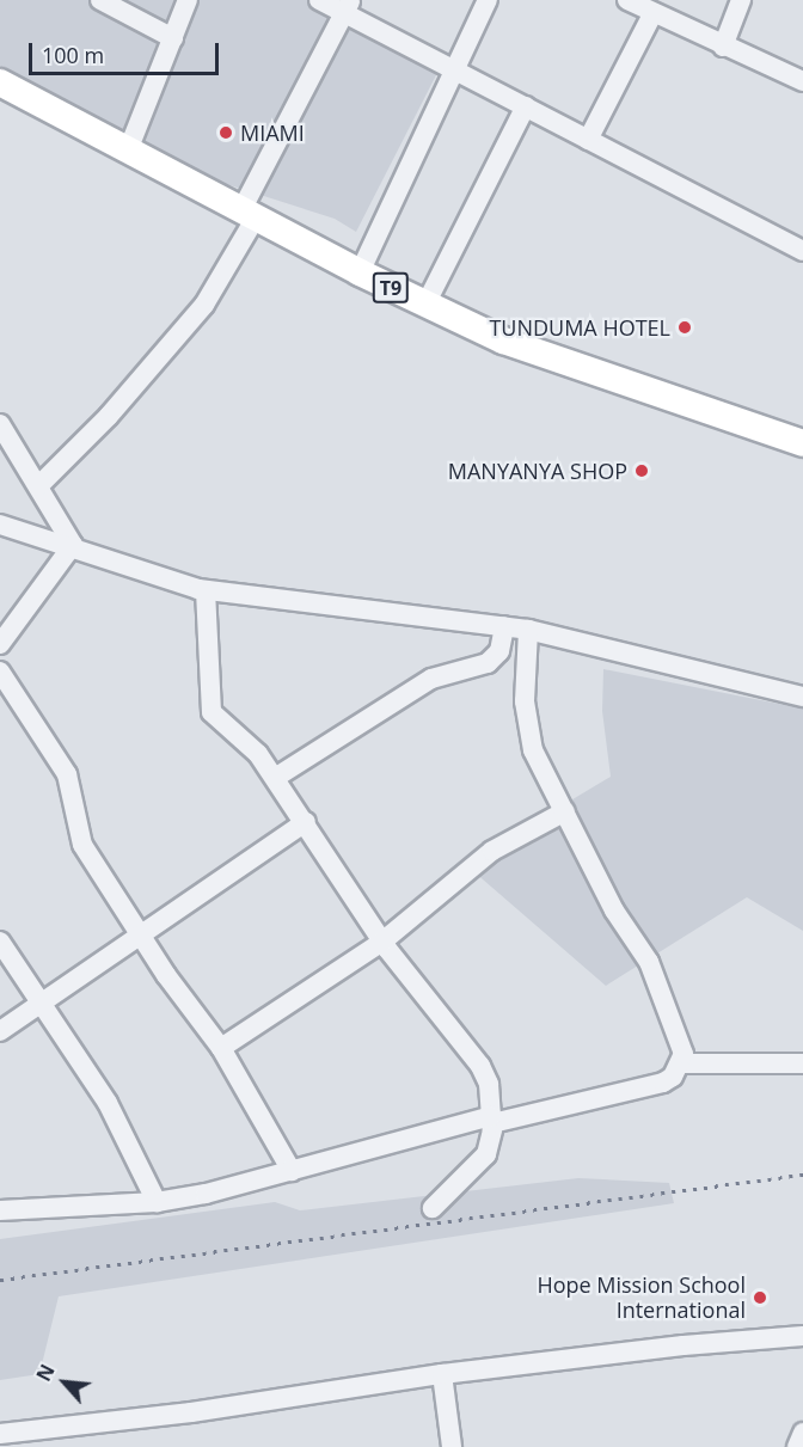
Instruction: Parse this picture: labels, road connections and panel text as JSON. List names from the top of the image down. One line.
{"streets":{"highway":["T9"]},"places":["MIAMI","TUNDUMA HOTEL","MANYANYA SHOP","Hope Mission School International"],"scale_bar":"100 m","north":"top left"}
